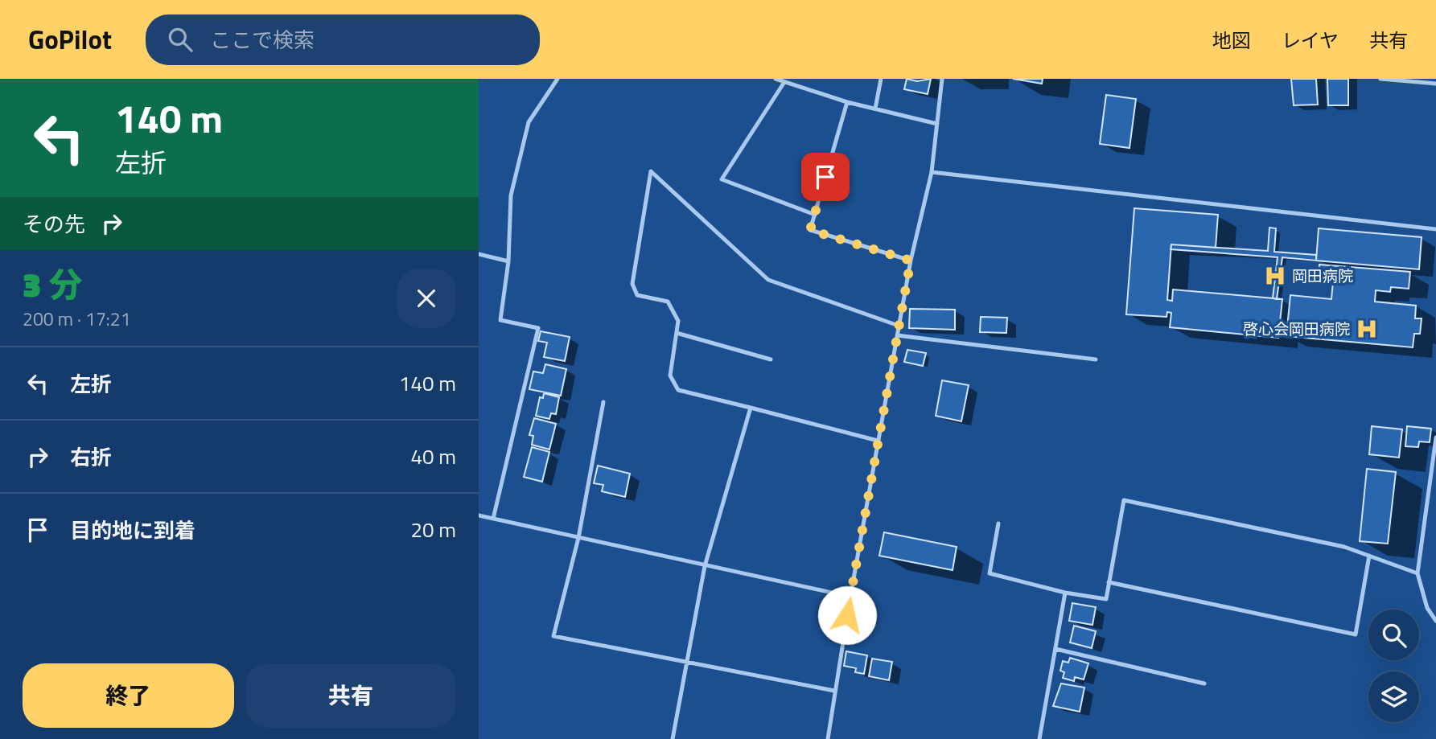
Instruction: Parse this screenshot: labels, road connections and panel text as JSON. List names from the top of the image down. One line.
{"places":{"hospital":["岡田病院","啓心会岡田病院"]},"page":{"header":"GoPilot","search":"ここで検索","nav":["地図","レイヤ","共有"],"turn":["140 m","左折"],"then":"その先","heading":["3 分","200 m · 17:21"],"list":[{"name":"左折","value":"140 m"},{"name":"右折","value":"40 m"},{"name":"目的地に到着","value":"20 m"}],"buttons":["終了","共有"]}}
